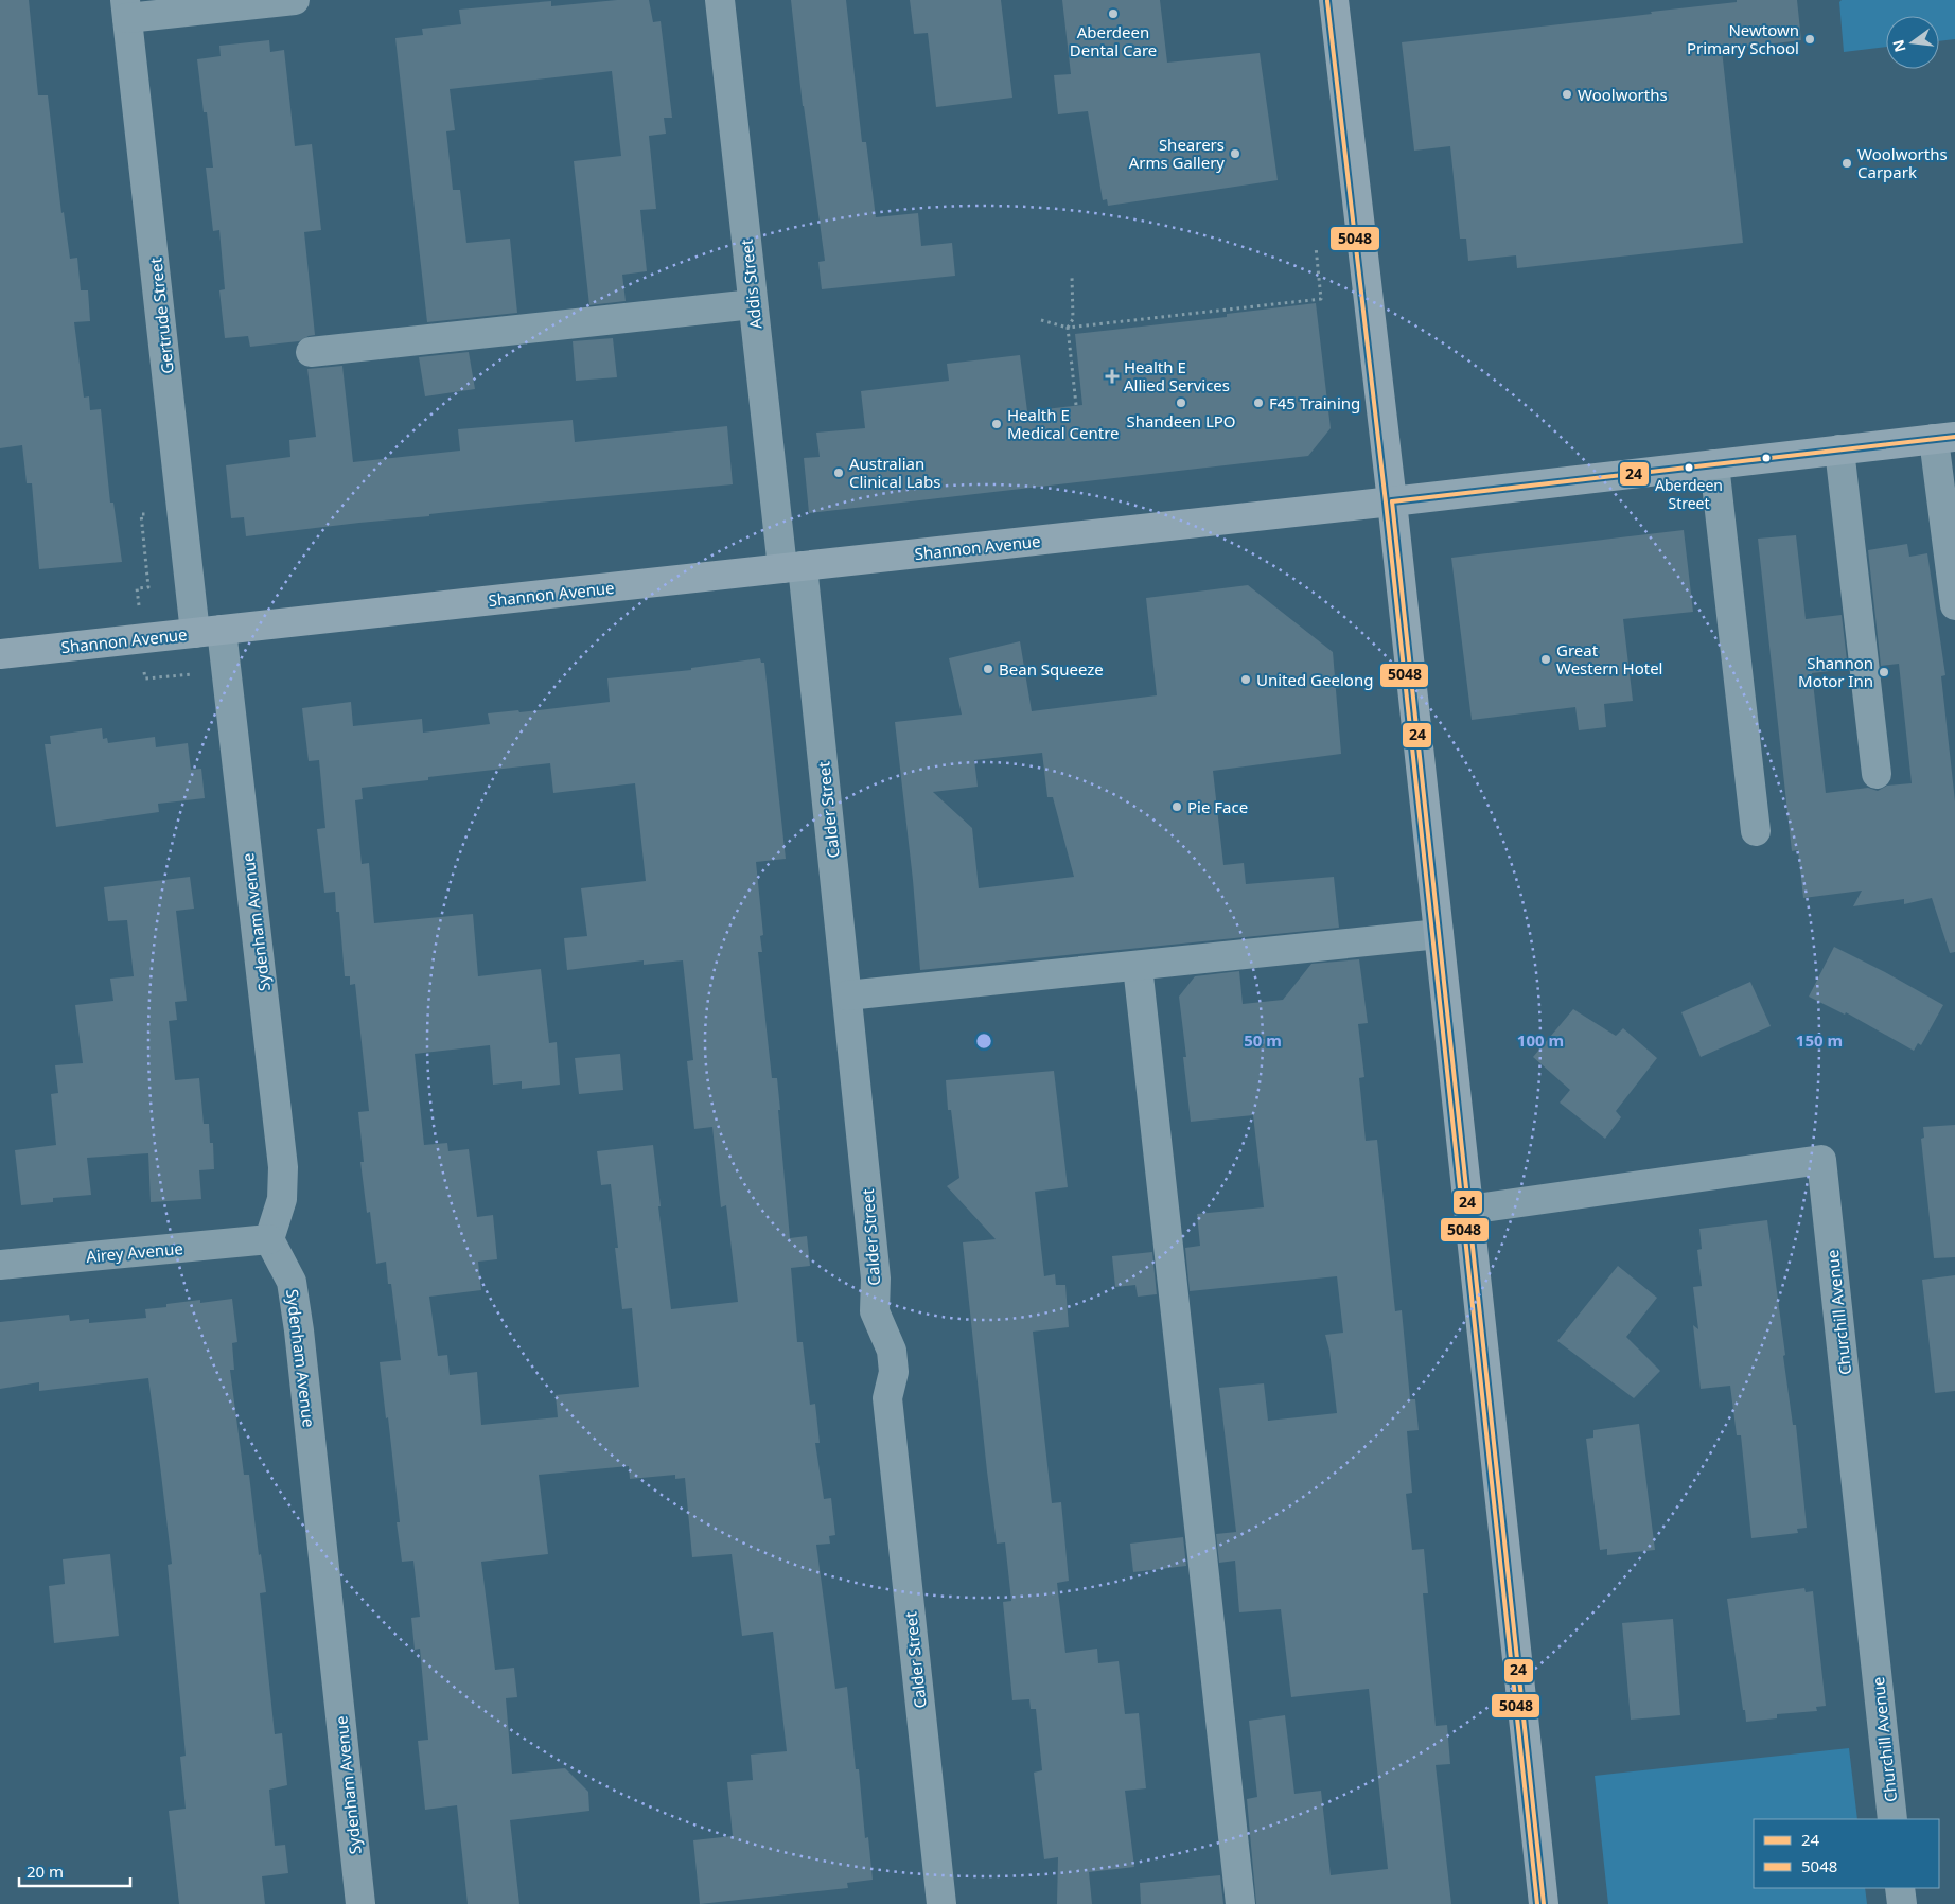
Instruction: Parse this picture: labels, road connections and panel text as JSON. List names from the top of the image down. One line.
{"streets":{"main road":["Shannon Avenue"],"street":["Addis Street","Gertrude Street","Calder Street","Sydenham Avenue","Airey Avenue","Churchill Avenue"]},"crossings":[["Addis Street","Shannon Avenue"],["Addis Street","Calder Street"],["Gertrude Street","Shannon Avenue"],["Gertrude Street","Sydenham Avenue"],["Shannon Avenue","Calder Street"],["Shannon Avenue","Sydenham Avenue"],["Sydenham Avenue","Airey Avenue"]],"places":{"other":["Aberdeen Dental Care","Newtown Primary School","Woolworths","Shearers Arms Gallery","Woolworths Carpark","Shandeen LPO","F45 Training","Health E Medical Centre","Aberdeen Street","Australian Clinical Labs","Great Western Hotel","Bean Squeeze","Shannon Motor Inn","United Geelong","Pie Face"],"health":["Health E Allied Services"]},"lines":["transit line 5048","transit line 24"],"legend":["24","5048"],"scale_bar":"20 m","north":"left","rings":["50 m","100 m","150 m"]}
